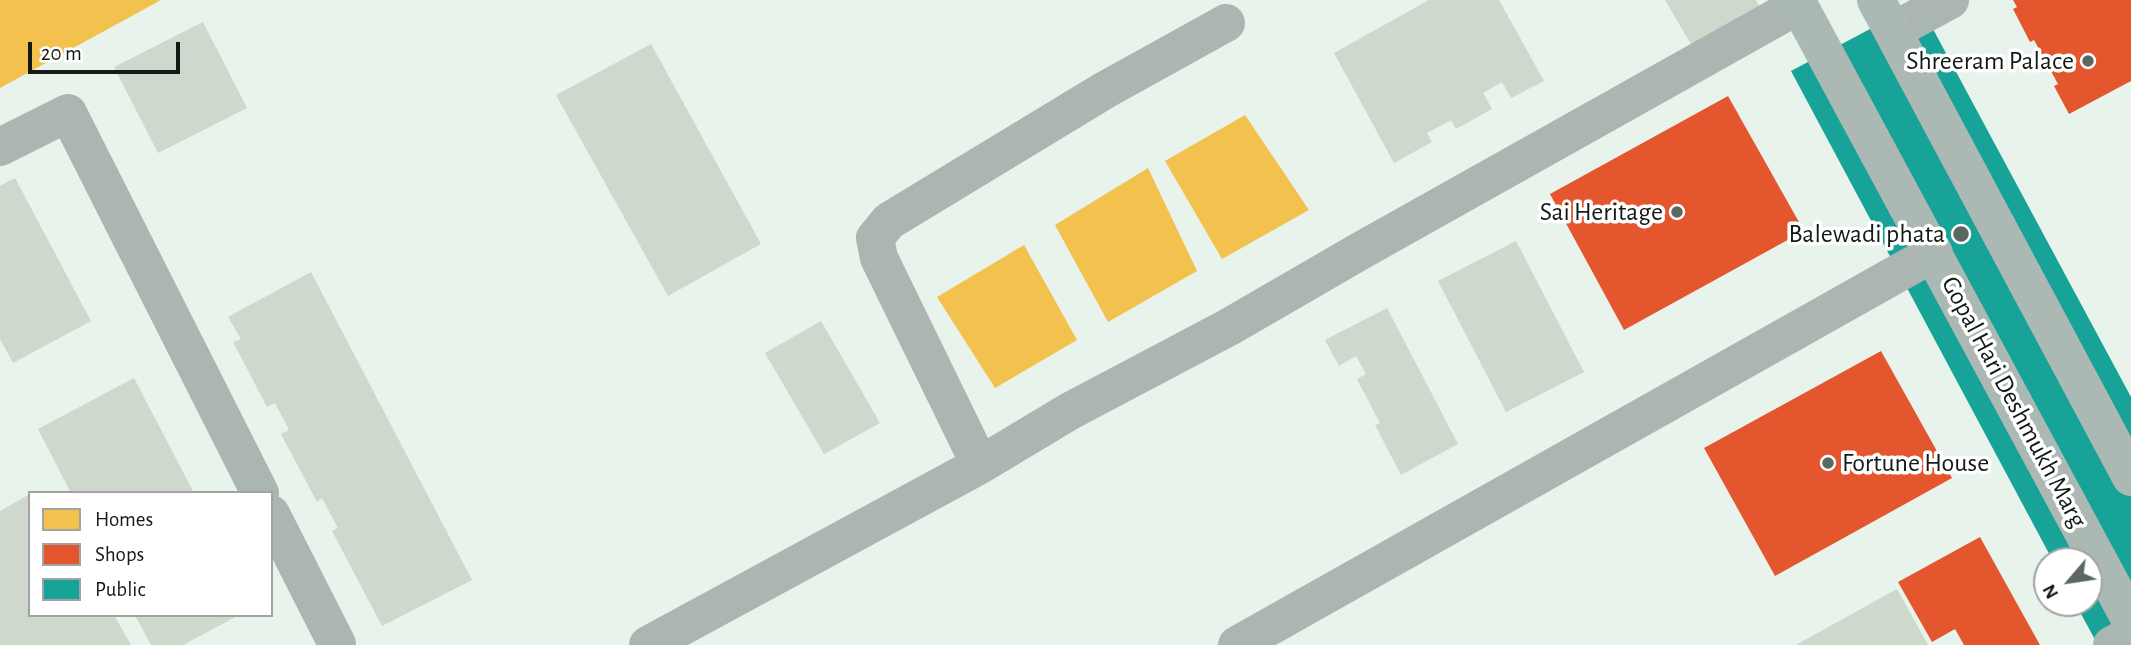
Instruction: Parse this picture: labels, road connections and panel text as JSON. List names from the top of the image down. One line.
{"streets":{"main road":["Gopal Hari Deshmukh Marg"]},"places":["Shreeram Palace","Sai Heritage","Balewadi phata","Fortune House"],"legend":["Homes","Shops","Public"],"scale_bar":"20 m","north":"bottom left"}
